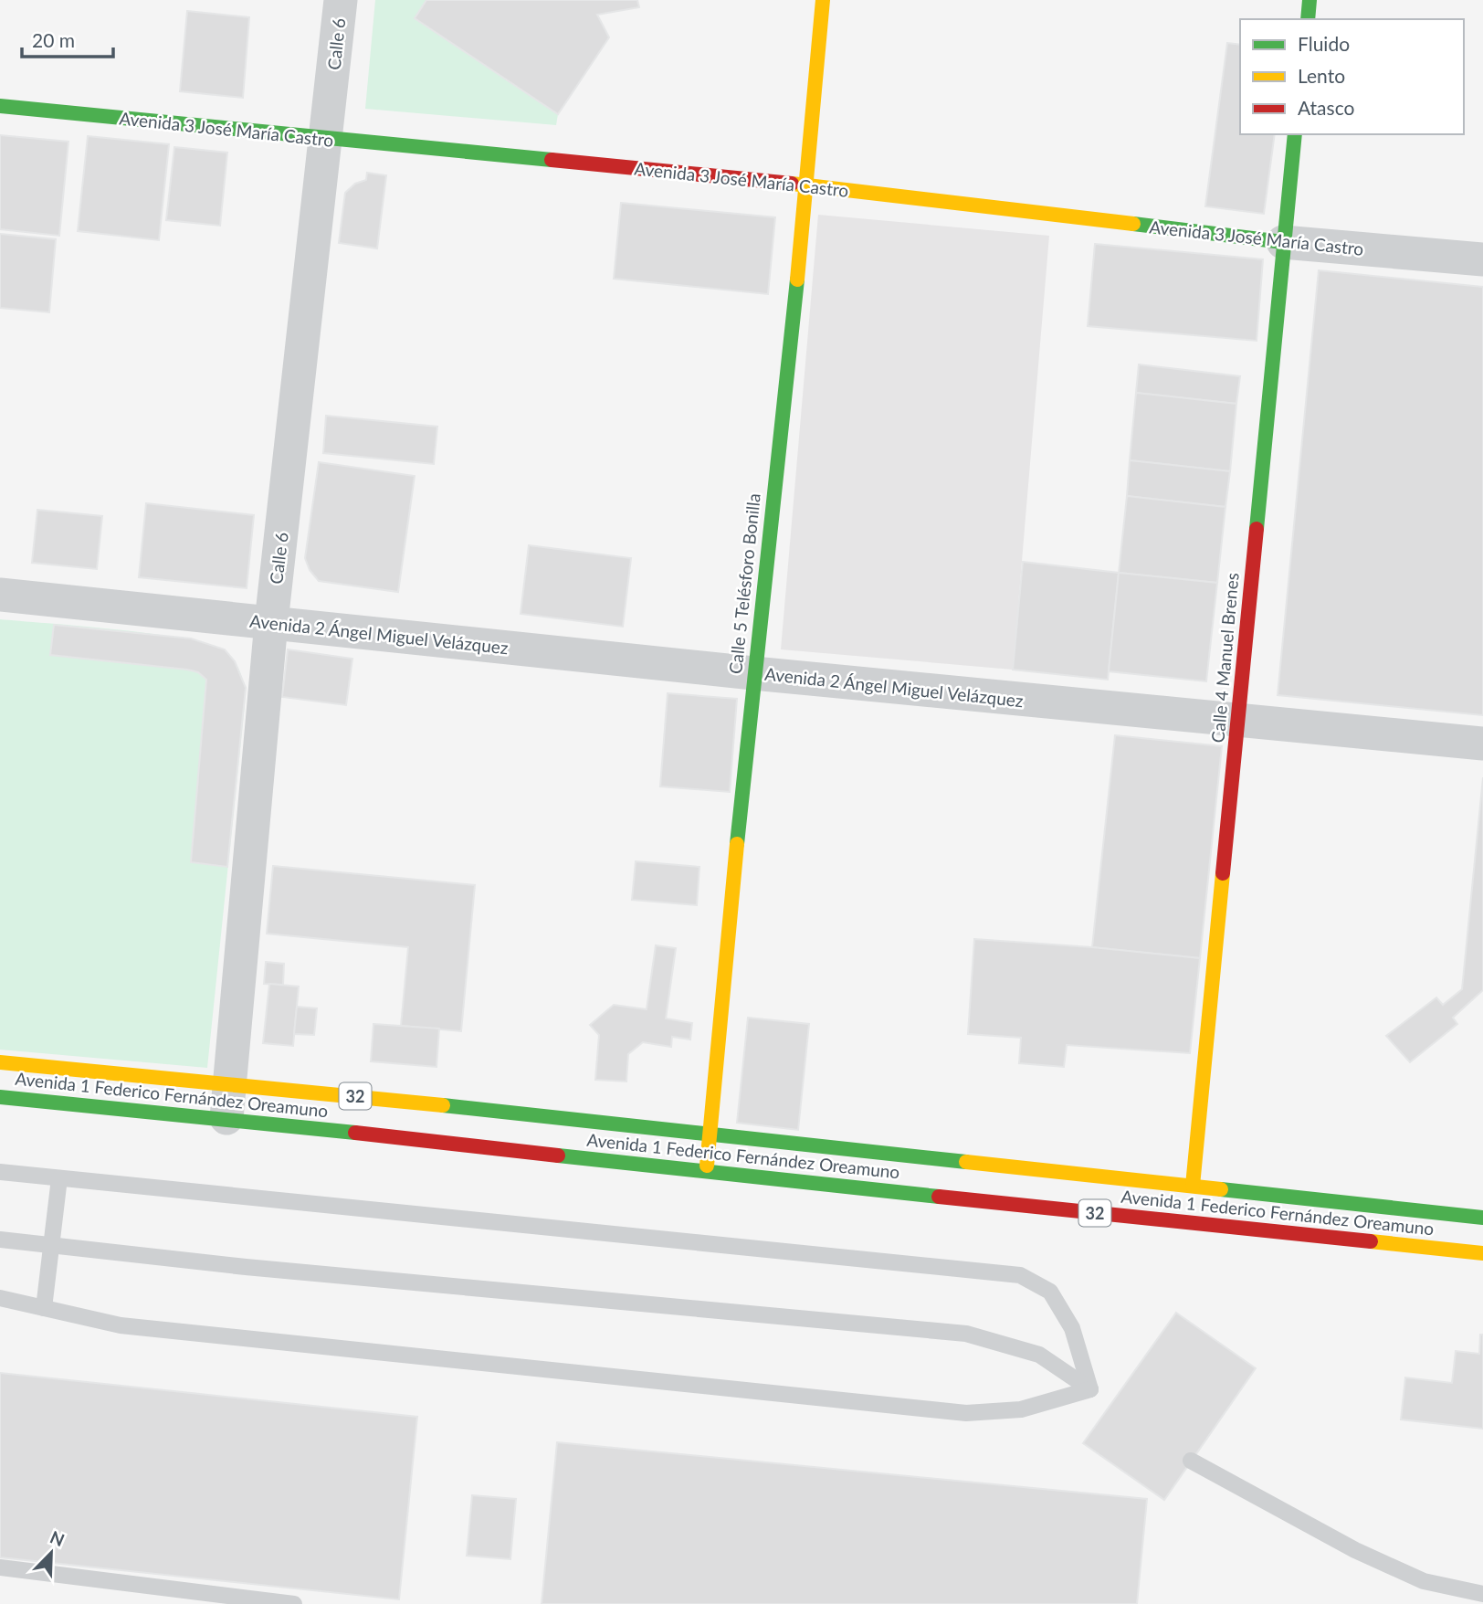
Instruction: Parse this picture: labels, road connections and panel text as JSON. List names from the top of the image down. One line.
{"streets":{"main road":["Avenida 3 José María Castro","Calle 5 Telésforo Bonilla","Calle 4 Manuel Brenes","Avenida 1 Federico Fernández Oreamuno","32"],"street":["Calle 6","Avenida 2 Ángel Miguel Velázquez"]},"crossings":[["Calle 6","Avenida 3 José María Castro"],["Calle 6","Avenida 2 Ángel Miguel Velázquez"],["Calle 6","Avenida 1 Federico Fernández Oreamuno"],["Avenida 3 José María Castro","Calle 5 Telésforo Bonilla"],["Avenida 3 José María Castro","Calle 4 Manuel Brenes"],["Calle 5 Telésforo Bonilla","Avenida 2 Ángel Miguel Velázquez"],["Calle 5 Telésforo Bonilla","Avenida 1 Federico Fernández Oreamuno"],["Avenida 2 Ángel Miguel Velázquez","Calle 4 Manuel Brenes"],["Calle 4 Manuel Brenes","Avenida 1 Federico Fernández Oreamuno"]],"legend":["Fluido","Lento","Atasco"],"scale_bar":"20 m","north":"top right"}
